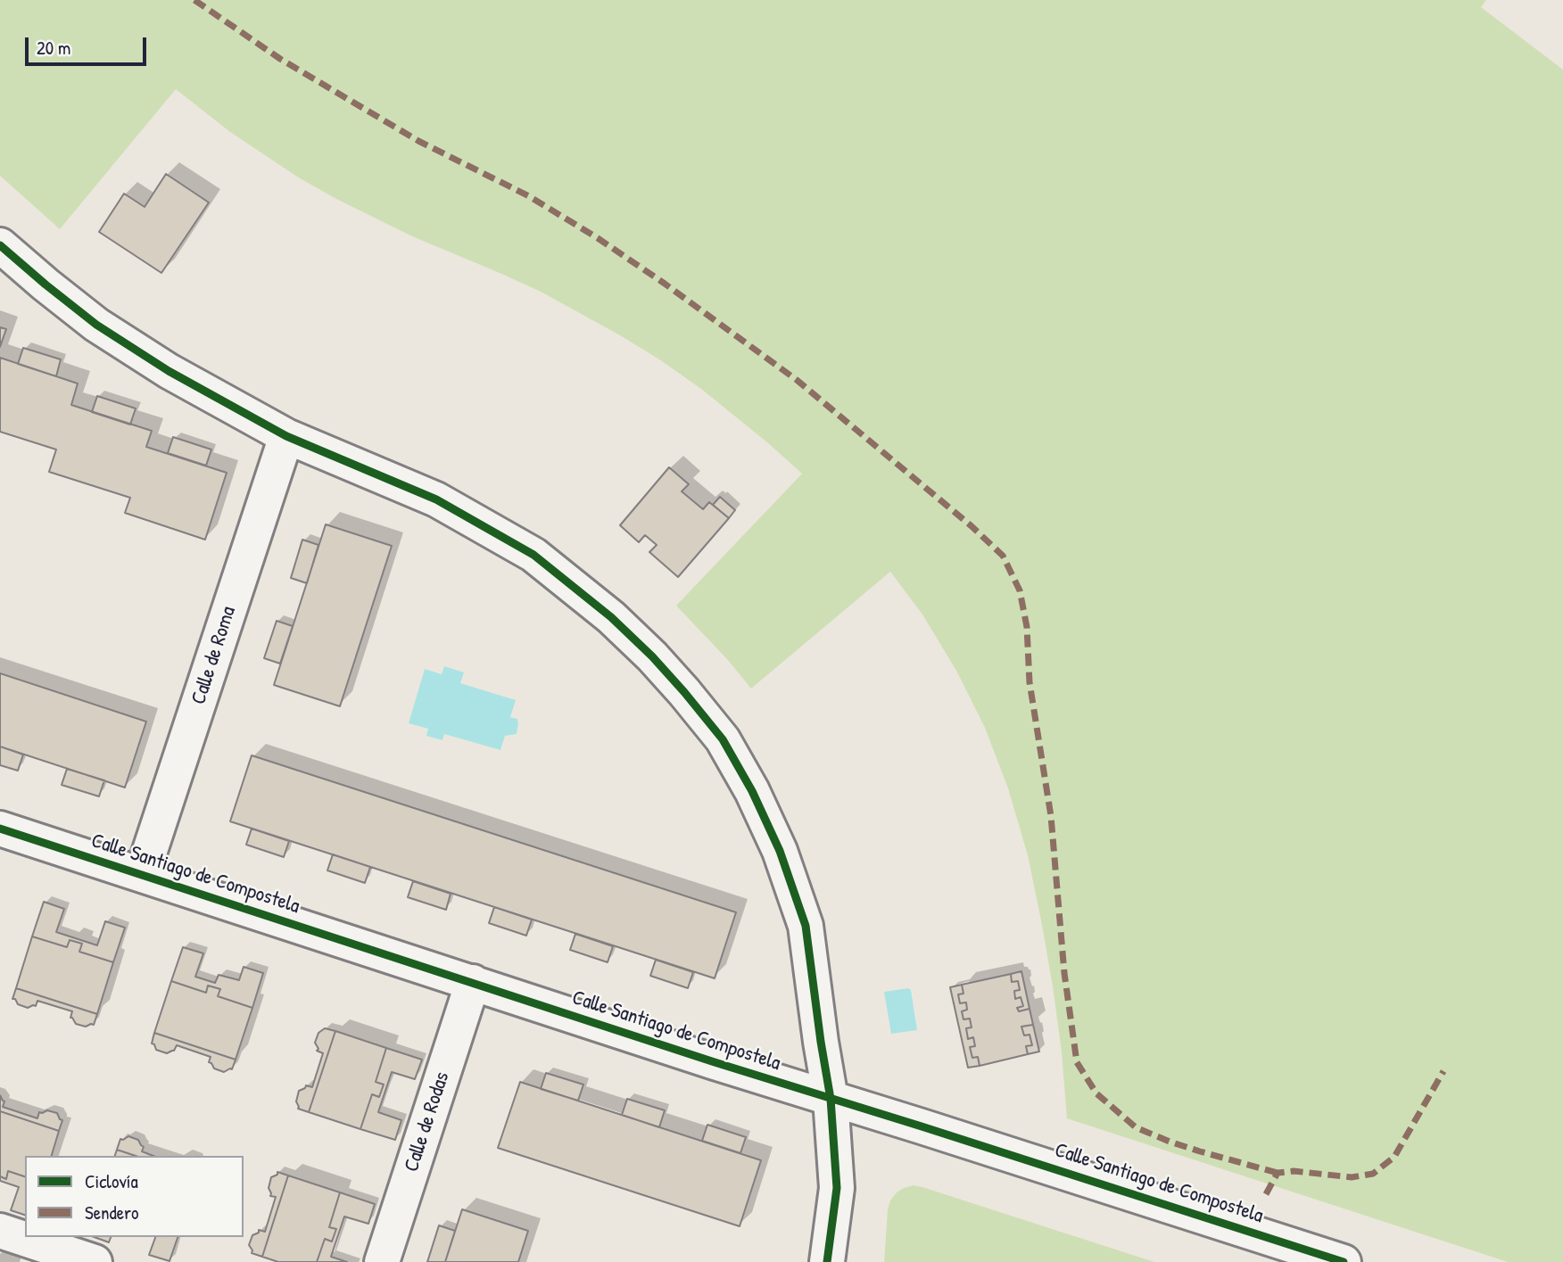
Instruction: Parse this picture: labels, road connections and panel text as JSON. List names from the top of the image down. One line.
{"streets":{"street":["Calle de Roma","Calle Santiago de Compostela","Calle de Rodas"]},"crossings":[["Calle de Roma","Calle Santiago de Compostela"],["Calle Santiago de Compostela","Calle de Rodas"]],"legend":["Ciclovía","Sendero"],"scale_bar":"20 m"}
